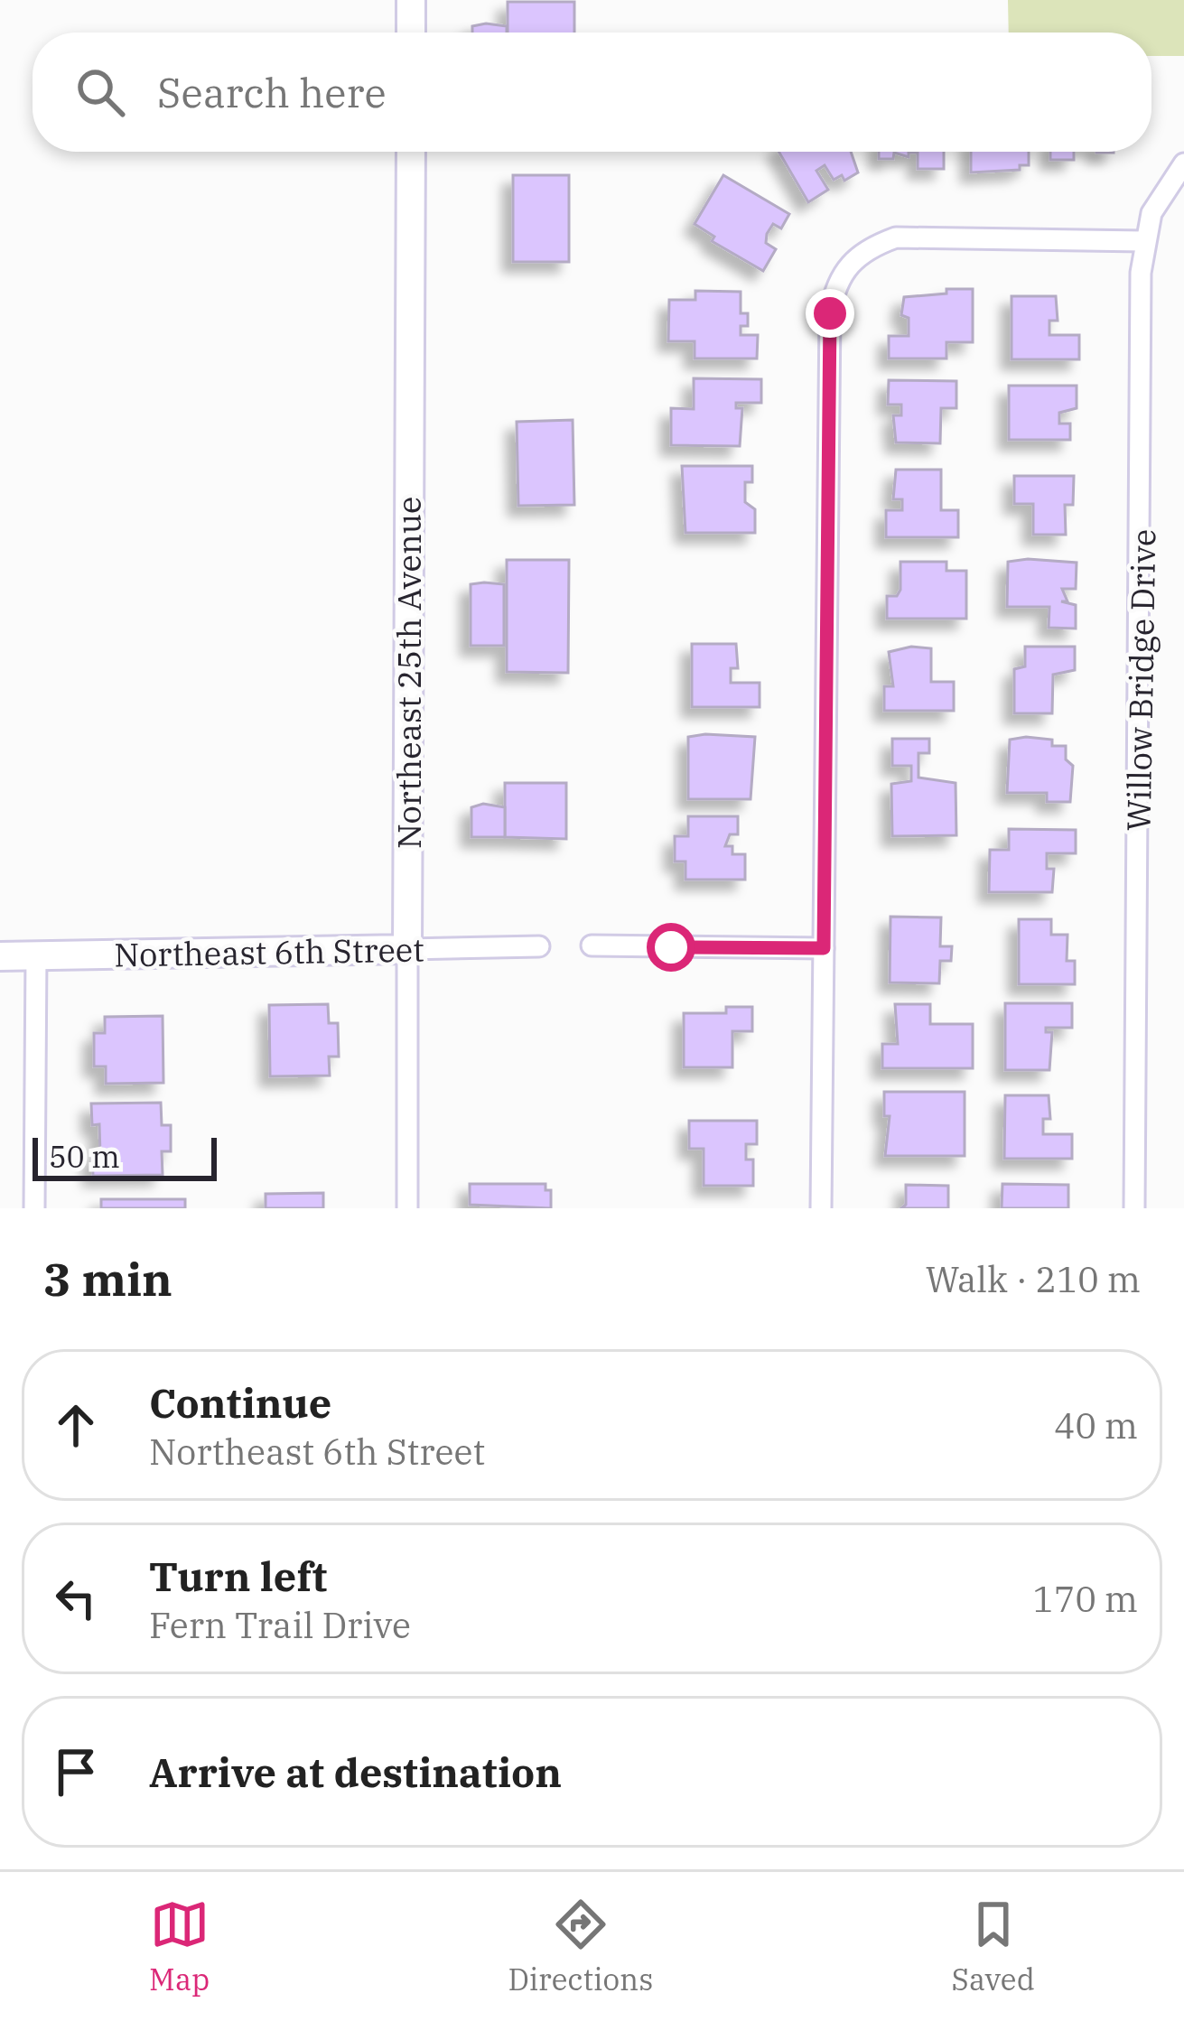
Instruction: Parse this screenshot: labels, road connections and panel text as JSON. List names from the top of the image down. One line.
{"streets":{"street":["Northeast 25th Avenue","Willow Bridge Drive","Northeast 6th Street"]},"crossings":[["Northeast 25th Avenue","Northeast 6th Street"]],"scale_bar":"50 m","page":{"search":"Search here","scale":"50 m","heading":["3 min","Walk · 210 m"],"list":[["Continue","Northeast 6th Street","40 m"],["Turn left","Fern Trail Drive","170 m"],"Arrive at destination"],"nav":["Map","Directions","Saved"]}}
